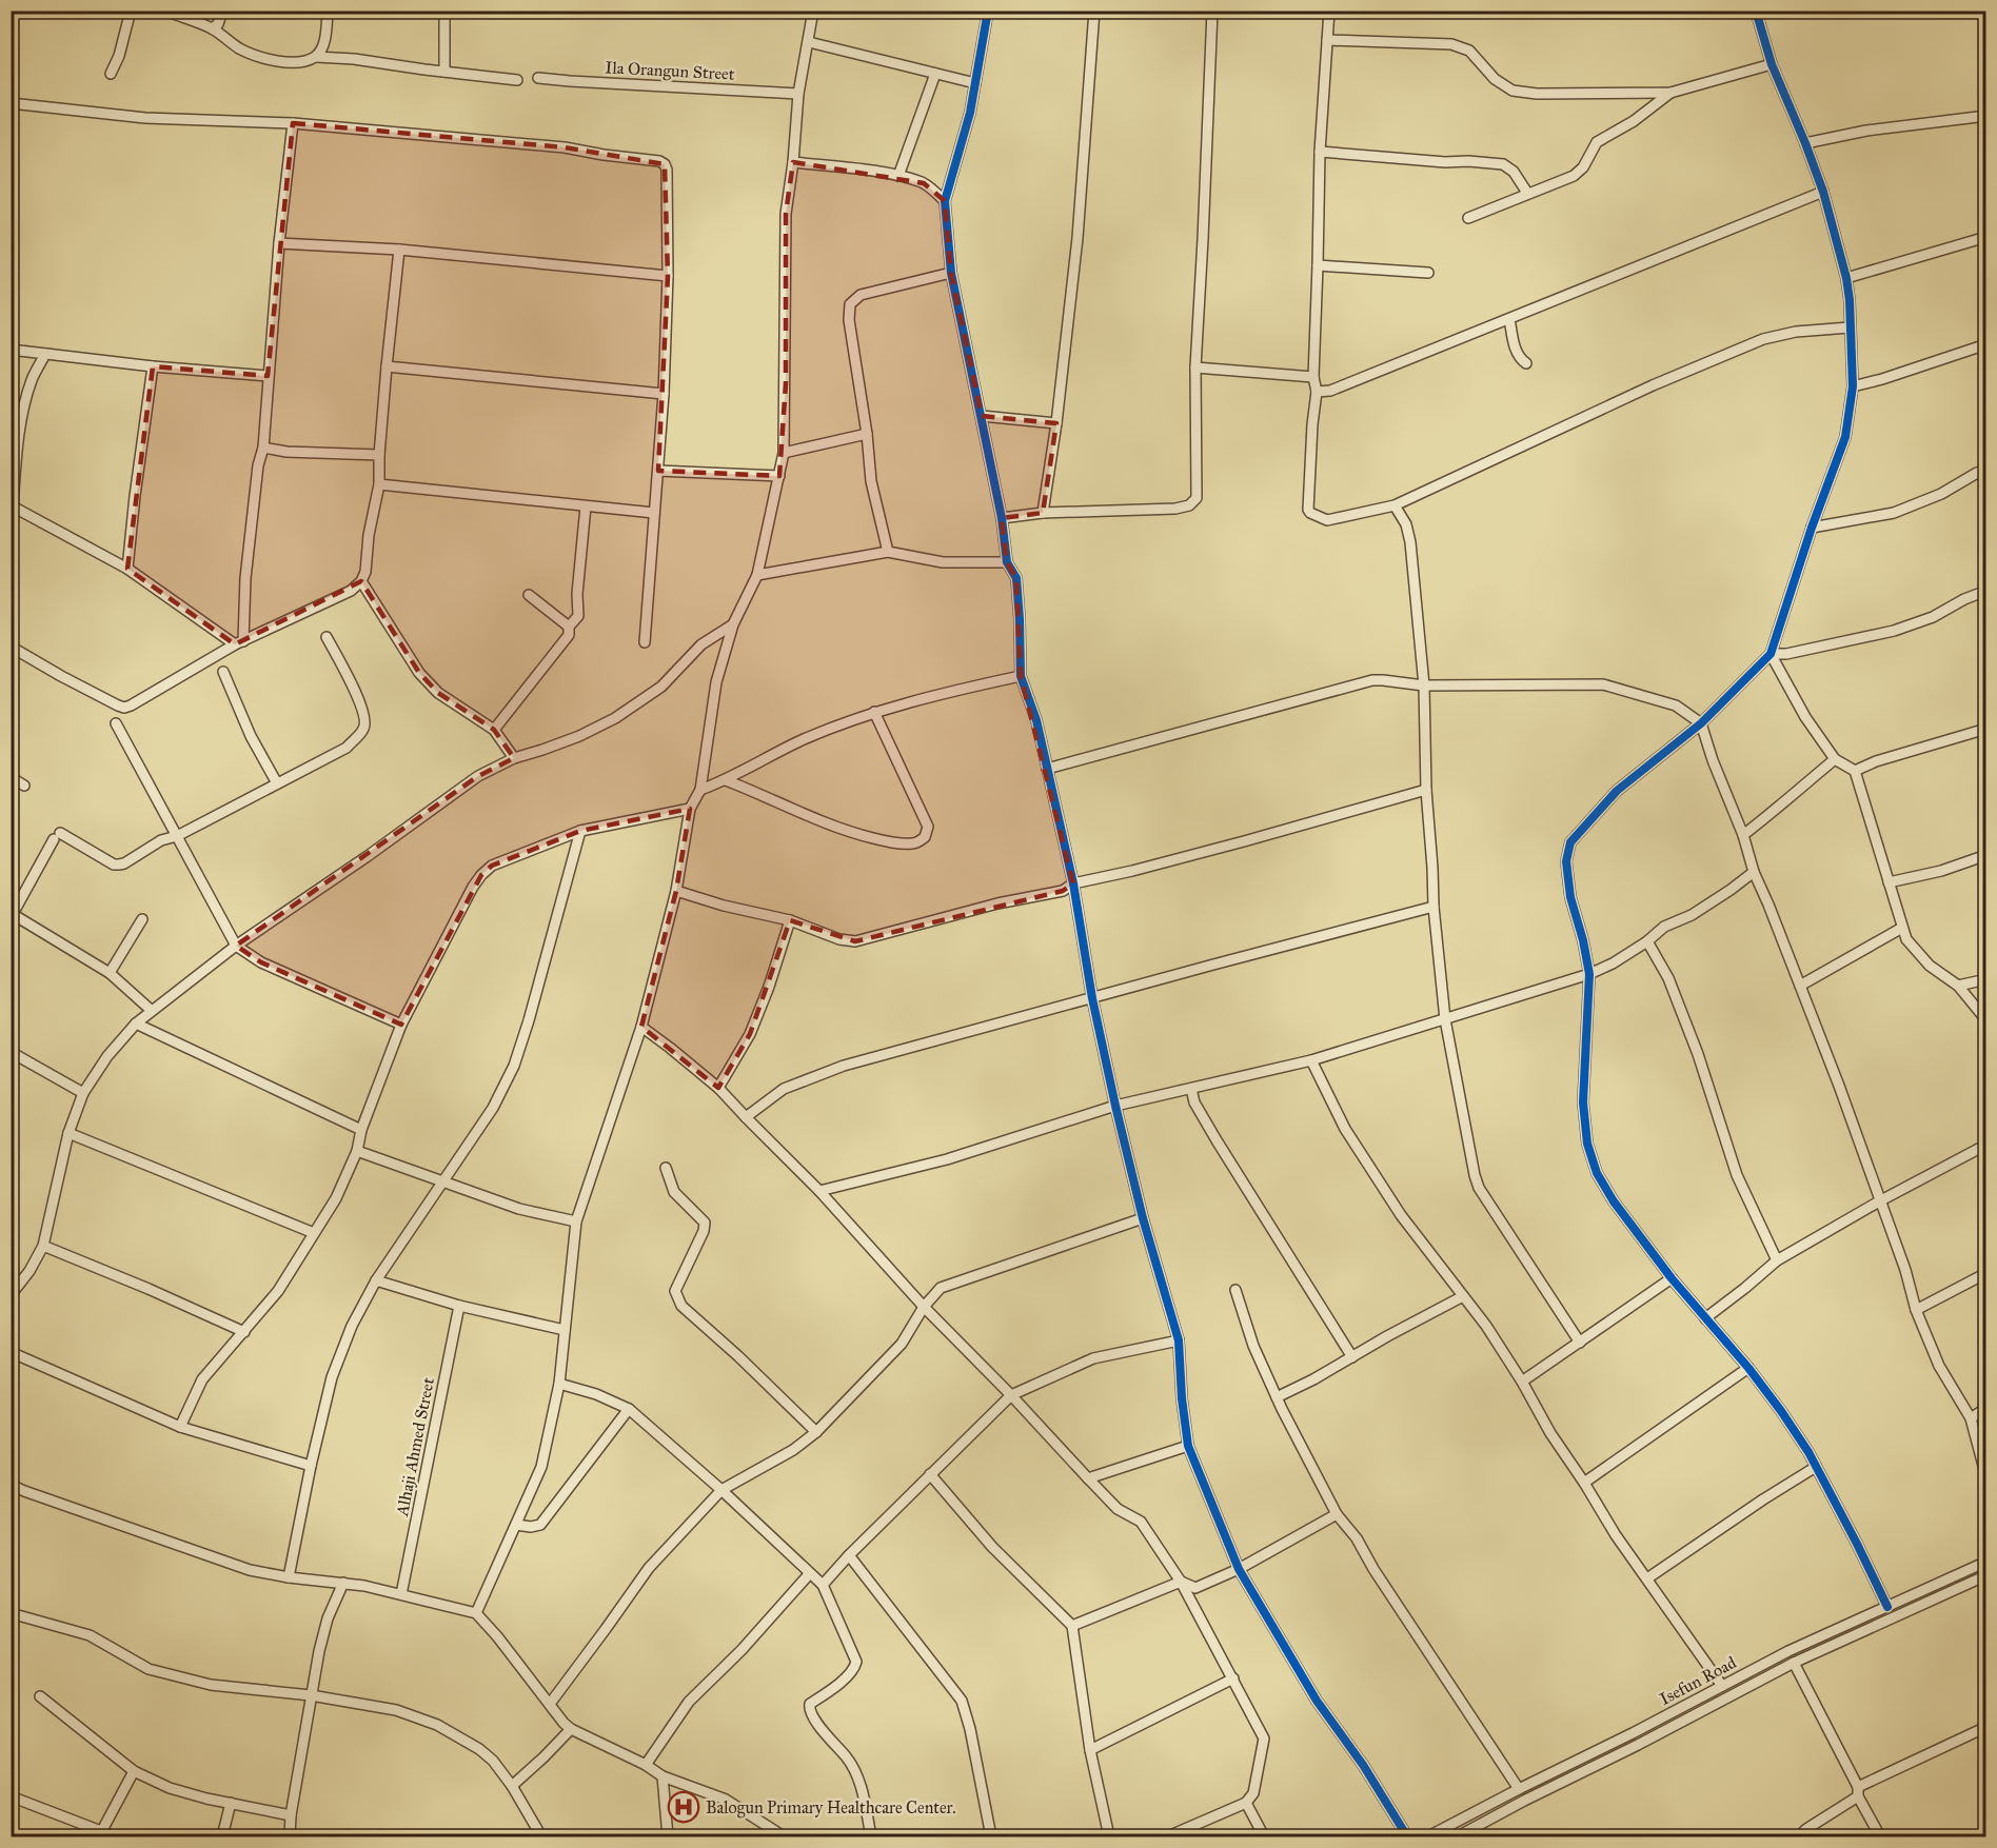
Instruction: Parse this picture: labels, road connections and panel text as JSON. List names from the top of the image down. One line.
{"streets":{"street":["Ila Orangun Street","Alhaji Ahmed Street","Isefun Road"]},"places":{"hospital":["Balogun Primary Healthcare Center."]}}
